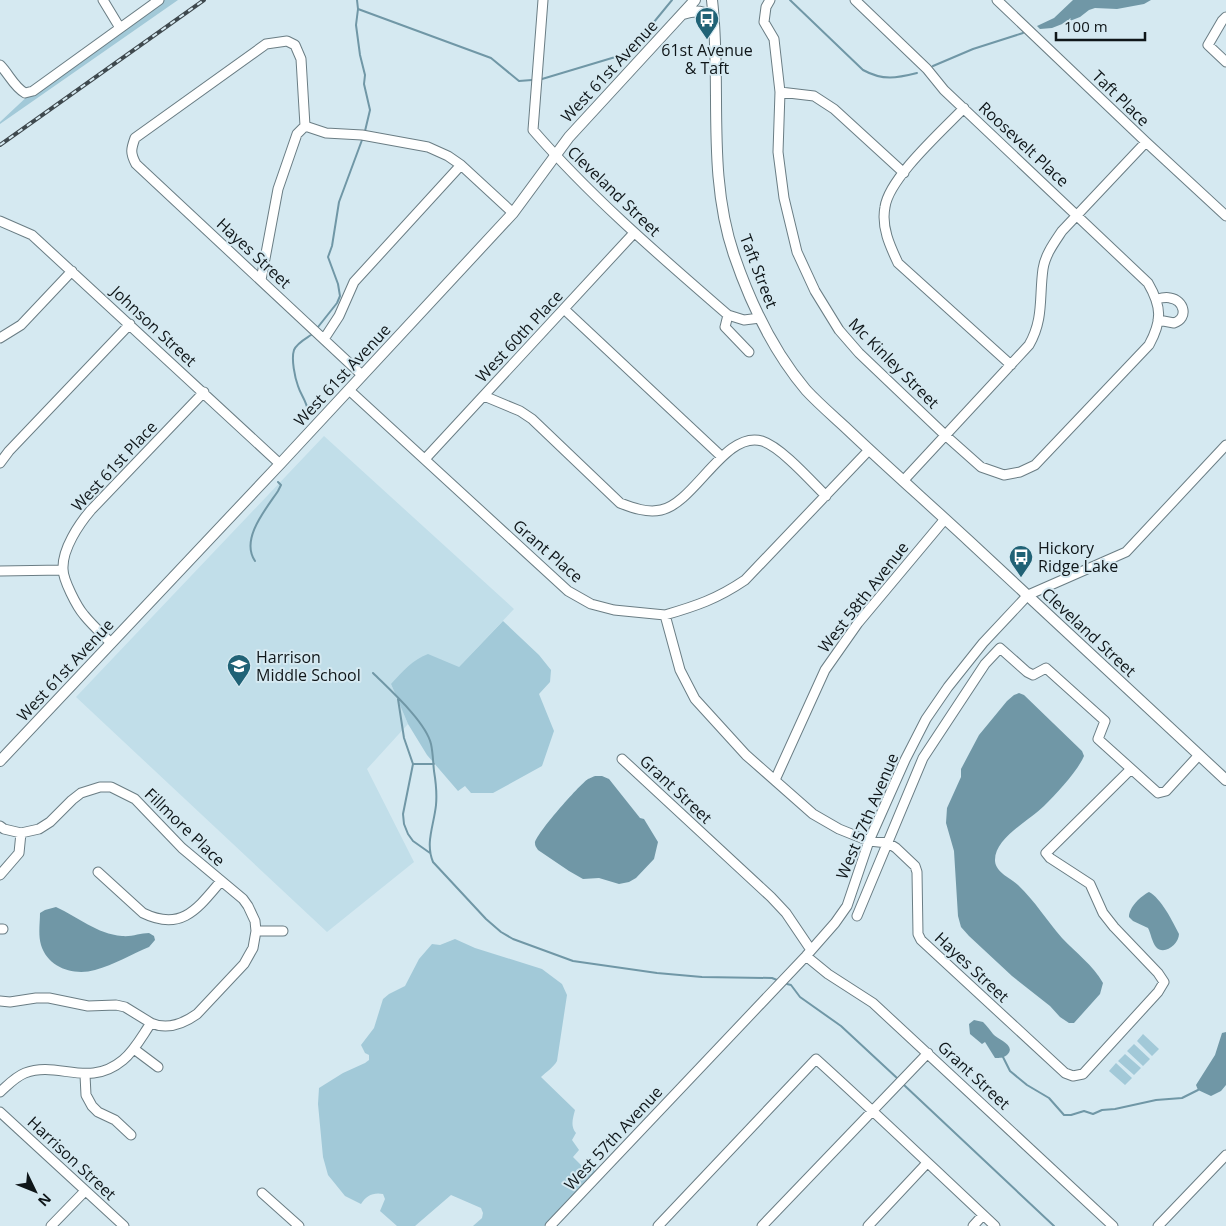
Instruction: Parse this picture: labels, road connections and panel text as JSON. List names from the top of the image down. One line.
{"streets":{"main road":["West 61st Avenue","Cleveland Street","Taft Street"],"street":["Taft Place","Roosevelt Place","Hayes Street","Johnson Street","West 60th Place","Mc Kinley Street","West 61st Place","Grant Place","West 58th Avenue","Grant Street","West 57th Avenue","Fillmore Place","Harrison Street"]},"crossings":[["West 61st Avenue","Cleveland Street"],["West 61st Avenue","Hayes Street"],["West 61st Avenue","Johnson Street"],["West 61st Avenue","Grant Place"],["Roosevelt Place","Mc Kinley Street"],["Cleveland Street","Taft Street"],["Cleveland Street","West 60th Place"],["Cleveland Street","West 58th Avenue"],["Cleveland Street","West 57th Avenue"],["Johnson Street","West 61st Place"],["West 60th Place","Grant Place"],["Grant Street","West 57th Avenue"]],"places":{"bus stop":["61st Avenue & Taft","Hickory Ridge Lake"],"school or university":["Harrison Middle School"]},"scale_bar":"100 m","north":"bottom right"}
